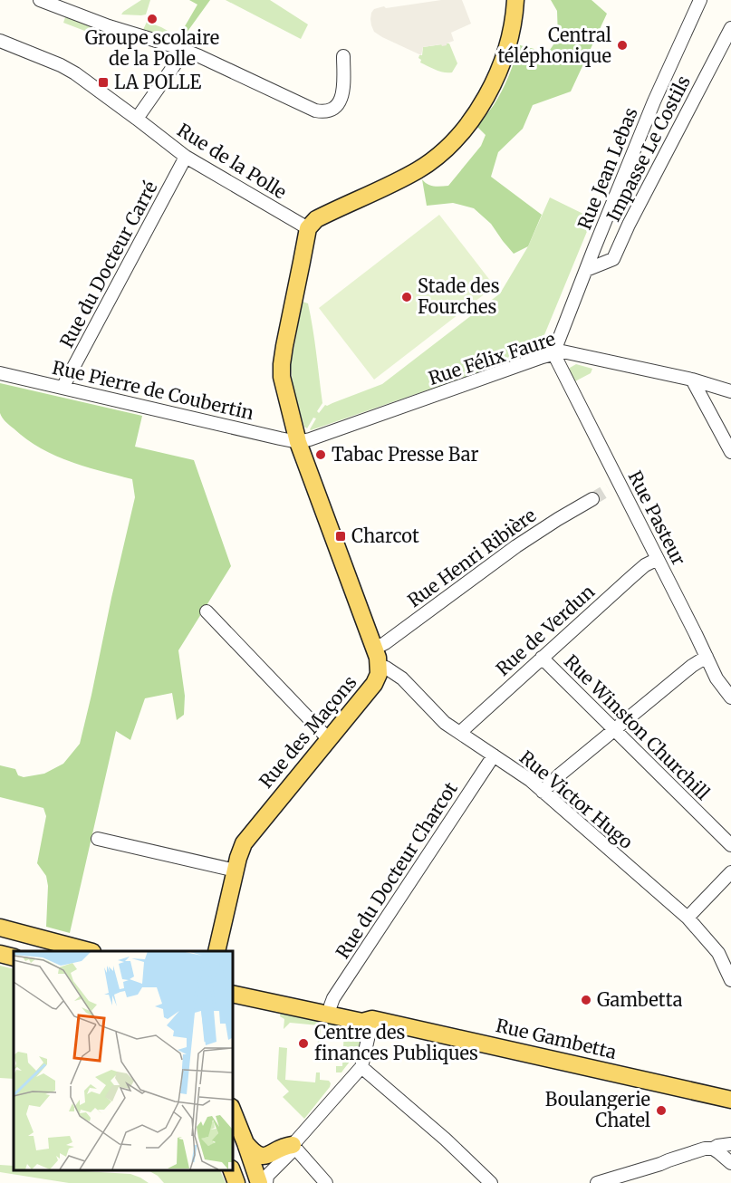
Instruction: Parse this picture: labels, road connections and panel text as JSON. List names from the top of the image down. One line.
{"streets":{"main road":["Rue des Maçons","Rue Gambetta"],"street":["Impasse Le Costils","Rue de la Polle","Rue Jean Lebas","Rue du Docteur Carré","Rue Félix Faure","Rue Pierre de Coubertin","Rue Pasteur","Rue Henri Ribière","Rue de Verdun","Rue Winston Churchill","Rue Victor Hugo","Rue du Docteur Charcot"]},"crossings":[["Impasse Le Costils","Rue Jean Lebas"],["Rue de la Polle","Rue du Docteur Carré"],["Rue de la Polle","Rue des Maçons"],["Rue Jean Lebas","Rue Félix Faure"],["Rue Jean Lebas","Rue Pasteur"],["Rue du Docteur Carré","Rue Pierre de Coubertin"],["Rue Félix Faure","Rue Pierre de Coubertin"],["Rue Félix Faure","Rue Pasteur"],["Rue Félix Faure","Rue des Maçons"],["Rue Pierre de Coubertin","Rue des Maçons"],["Rue Pasteur","Rue de Verdun"],["Rue Henri Ribière","Rue des Maçons"],["Rue de Verdun","Rue Winston Churchill"],["Rue de Verdun","Rue Victor Hugo"],["Rue des Maçons","Rue Victor Hugo"],["Rue Victor Hugo","Rue du Docteur Charcot"]],"places":{"other":["Groupe scolaire de la Polle","Central téléphonique","Stade des Fourches","Tabac Presse Bar","Gambetta","Centre des finances Publiques","Boulangerie Chatel"],"transit":["LA POLLE","Charcot"]}}
